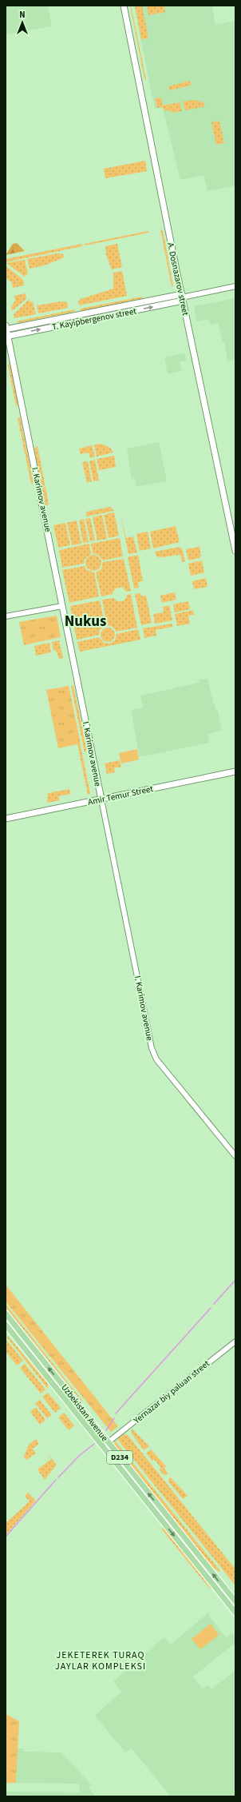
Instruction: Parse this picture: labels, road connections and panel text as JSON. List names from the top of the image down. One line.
{"streets":{"main road":["A. Dosnazarov street","T. Kayipbergenov street","I. Karimov avenue","Amir Temur Street","Uzbekistan Avenue","D234"],"street":["Yernazar biy paluan street"]},"crossings":[["A. Dosnazarov street","T. Kayipbergenov street"],["T. Kayipbergenov street","I. Karimov avenue"],["I. Karimov avenue","Amir Temur Street"],["Yernazar biy paluan street","Uzbekistan Avenue"]],"one_way":["T. Kayipbergenov street"],"districts":["Nukus","JEKETEREK TURAQ JAYLAR KOMPLEKSI"],"north":"top"}
